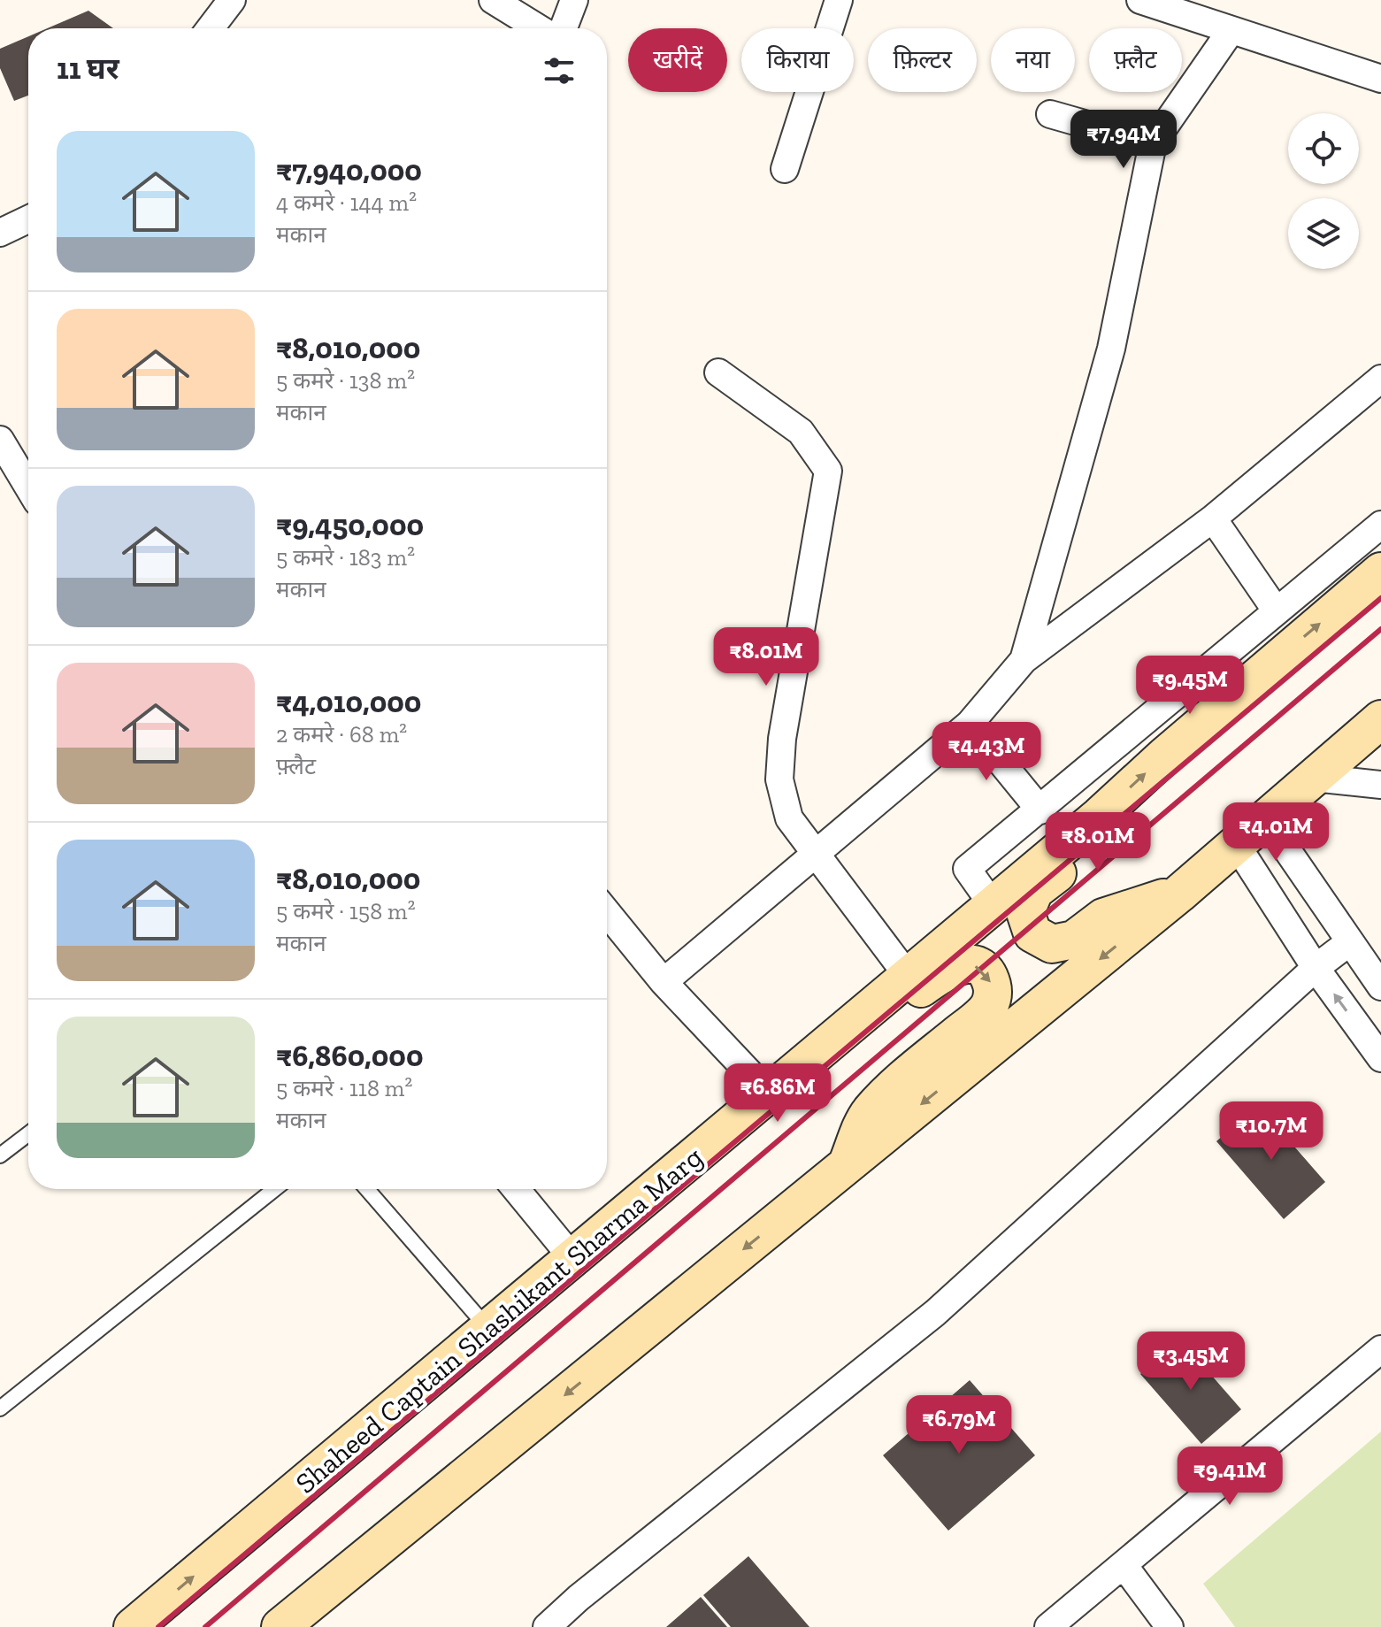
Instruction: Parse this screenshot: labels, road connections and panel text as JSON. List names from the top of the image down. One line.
{"streets":{"main road":["Shaheed Captain Shashikant Sharma Marg"]},"page":{"chip":["खरीदें","किराया","फ़िल्टर","नया","फ़्लैट"],"heading":"11 घर","price":["₹7.94M","₹8.01M","₹9.45M","₹4.43M","₹4.01M","₹8.01M","₹6.86M","₹10.7M","₹3.45M","₹6.79M","₹9.41M"],"list":[{"name":"₹7,940,000","note":"4 कमरे · 144 m² · मकान"},{"name":"₹8,010,000","note":"5 कमरे · 138 m² · मकान"},{"name":"₹9,450,000","note":"5 कमरे · 183 m² · मकान"},{"name":"₹4,010,000","note":"2 कमरे · 68 m² · फ़्लैट"},{"name":"₹8,010,000","note":"5 कमरे · 158 m² · मकान"},{"name":"₹6,860,000","note":"5 कमरे · 118 m² · मकान"}]}}
